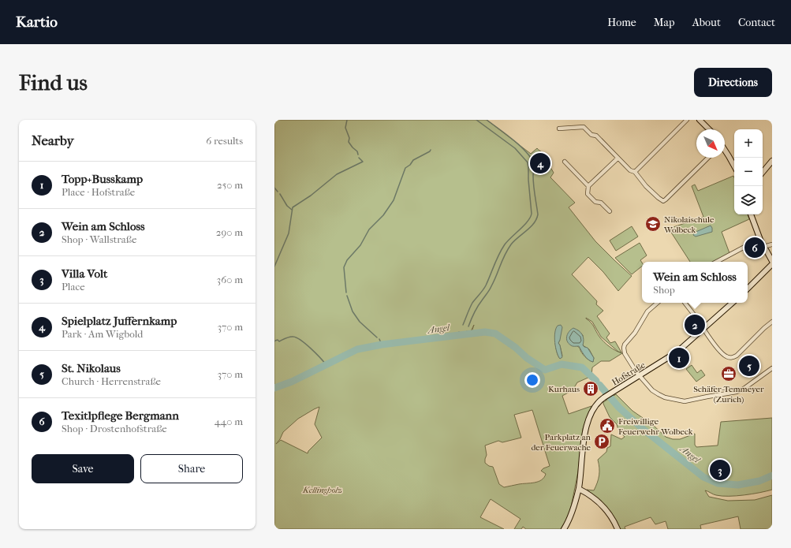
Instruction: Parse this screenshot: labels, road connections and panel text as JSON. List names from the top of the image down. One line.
{"streets":{"street":["Hofstraße"]},"water":["Angel"],"parks":["Kellingholz"],"places":{"school or university":["Nikolaischule Wolbeck"],"office":["Schäfer-Temmeyer (Zurich)"],"building":["Kurhaus"],"public building":["Freiwillige Feuerwehr Wolbeck"],"parking":["Parkplatz an der Feuerwache"]},"north":"bottom right","page":{"header":"Kartio","nav":["Home","Map","About","Contact"],"buttons":["Directions",["Save","Share"]],"title":"Find us","heading":["Nearby","6 results"],"map_buttons":["+","−"],"pins":["4","6","2","1","5","3"],"list":[{"mark":"1","name":"Topp+Busskamp","note":"Place · Hofstraße","value":"250 m"},{"mark":"2","name":"Wein am Schloss","note":"Shop · Wallstraße","value":"290 m"},{"mark":"3","name":"Villa Volt","note":"Place","value":"360 m"},{"mark":"4","name":"Spielplatz Juffernkamp","note":"Park · Am Wigbold","value":"370 m"},{"mark":"5","name":"St. Nikolaus","note":"Church · Herrenstraße","value":"370 m"},{"mark":"6","name":"Texitlpflege Bergmann","note":"Shop · Drostenhofstraße","value":"440 m"}],"popup":["Wein am Schloss","Shop"]}}
